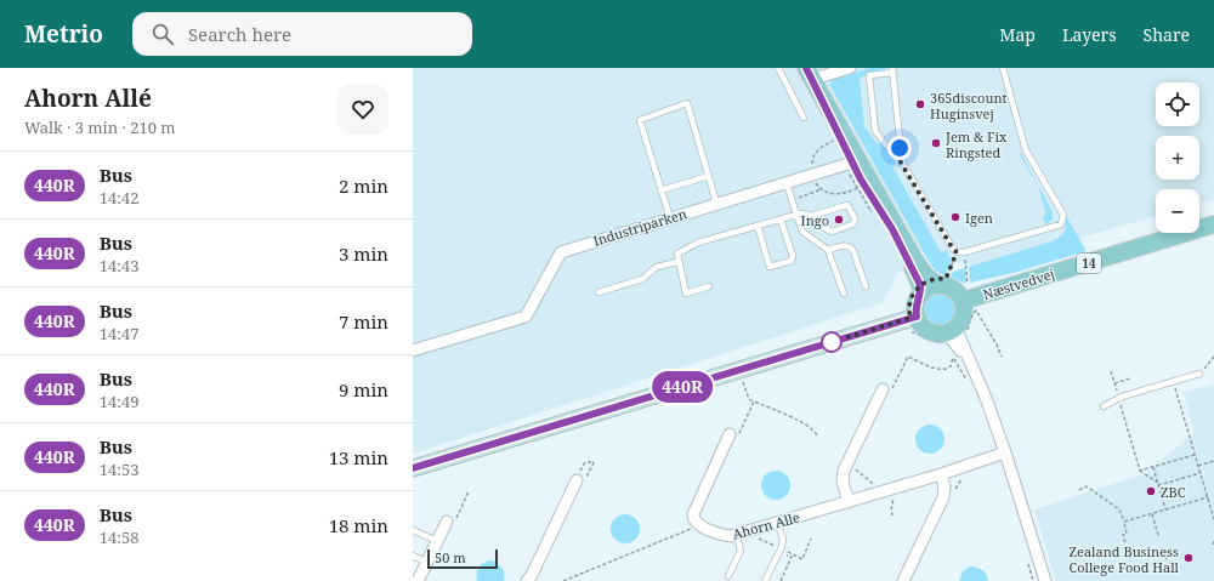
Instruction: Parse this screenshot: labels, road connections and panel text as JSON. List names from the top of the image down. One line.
{"streets":{"main road":["14","Næstvedvej"],"street":["Industriparken","Ahorn Alle"]},"places":["365discount Huginsvej","Jem & Fix Ringsted","Igen","Ingo","ZBC","Zealand Business College Food Hall"],"lines":["bus line 440R"],"scale_bar":"50 m","page":{"header":"Metrio","search":"Search here","nav":["Map","Layers","Share"],"heading":["Ahorn Allé","Walk · 3 min · 210 m"],"on_map":"440R","map_buttons":["+","−"],"list":[{"mark":"440R","name":"Bus","note":"14:42","value":"2 min"},{"mark":"440R","name":"Bus","note":"14:43","value":"3 min"},{"mark":"440R","name":"Bus","note":"14:47","value":"7 min"},{"mark":"440R","name":"Bus","note":"14:49","value":"9 min"},{"mark":"440R","name":"Bus","note":"14:53","value":"13 min"},{"mark":"440R","name":"Bus","note":"14:58","value":"18 min"}],"scale":"50 m"}}
